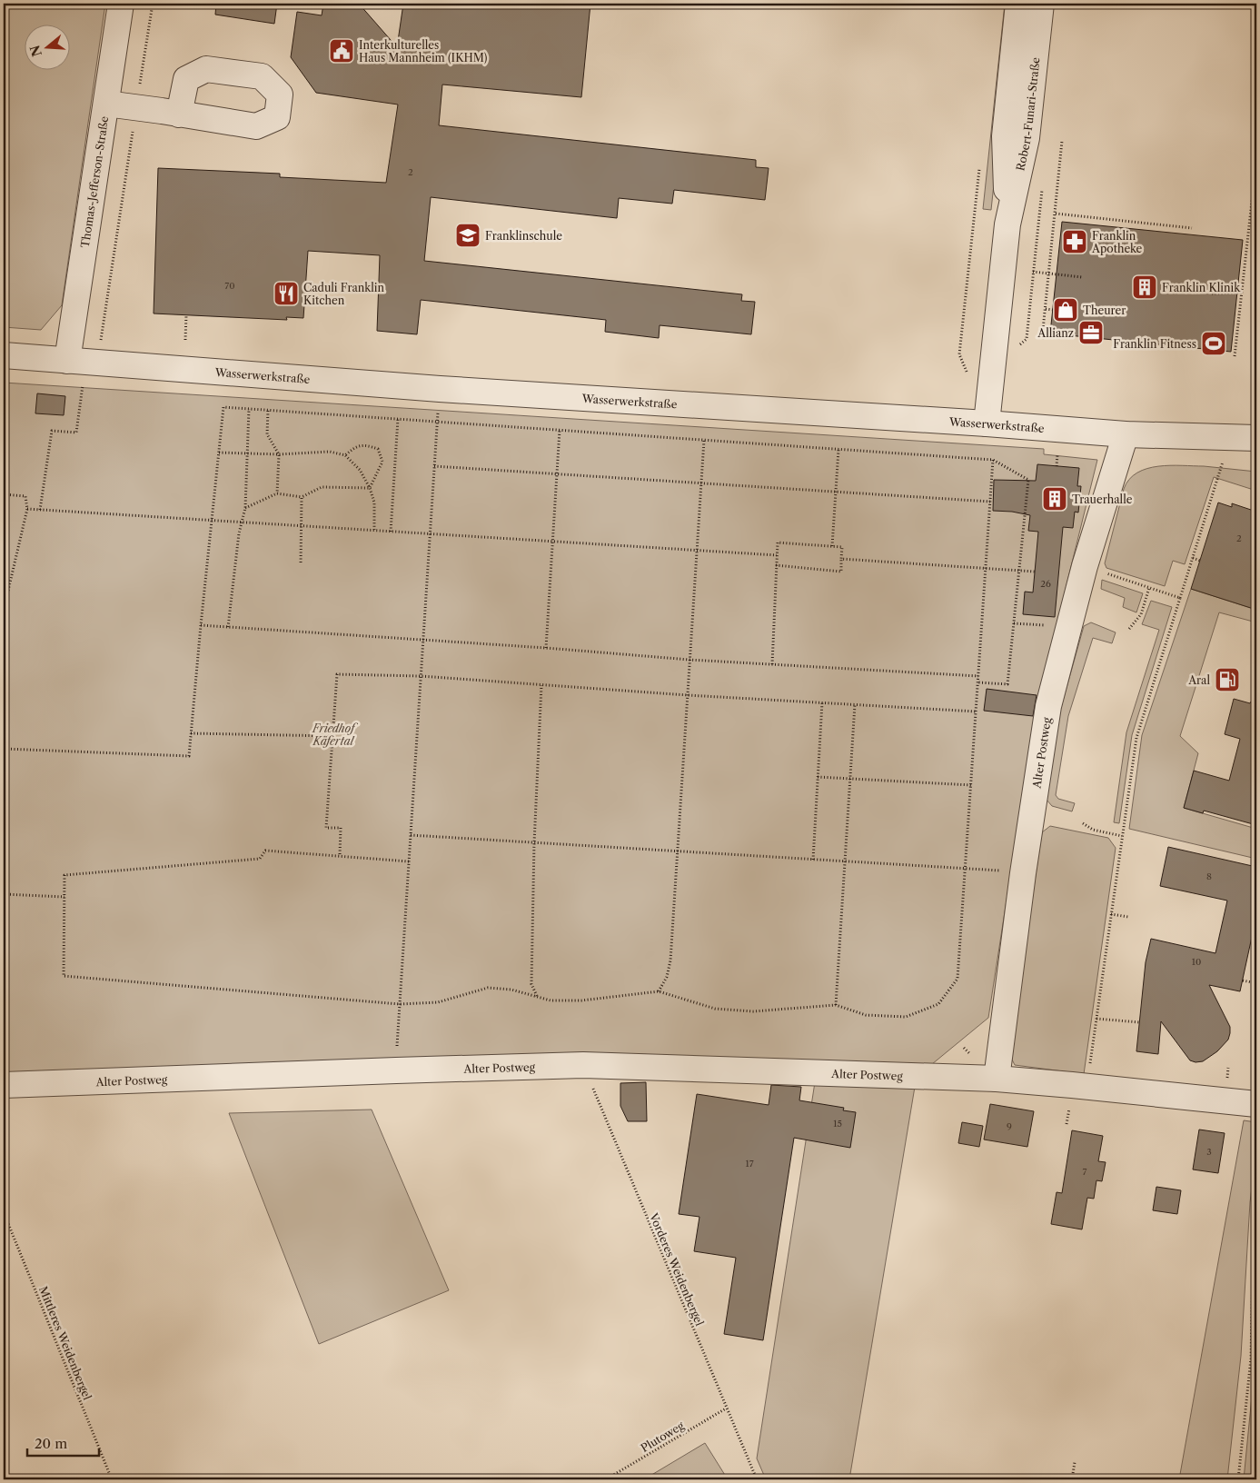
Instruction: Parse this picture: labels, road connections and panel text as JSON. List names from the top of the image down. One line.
{"streets":{"street":["Robert-Funari-Straße","Thomas-Jefferson-Straße","Wasserwerkstraße","Alter Postweg"],"path":["Vorderes Weidenbergel","Mittleres Weidenbergel","Plutoweg"]},"crossings":[["Robert-Funari-Straße","Wasserwerkstraße"],["Thomas-Jefferson-Straße","Wasserwerkstraße"],["Wasserwerkstraße","Alter Postweg"],["Alter Postweg","Vorderes Weidenbergel"],["Vorderes Weidenbergel","Plutoweg"]],"parks":["Friedhof Käfertal"],"places":{"public building":["Interkulturelles Haus Mannheim (IKHM)"],"school or university":["Franklinschule"],"pharmacy":["Franklin Apotheke"],"building":["Franklin Klinik","Trauerhalle"],"restaurant":["Caduli Franklin Kitchen"],"shop":["Theurer"],"office":["Allianz"],"sports":["Franklin Fitness"],"fuel station":["Aral"]},"house_numbers":["2","70","2","26","8","10","15","9","3","17","7"],"scale_bar":"20 m","north":"left"}
